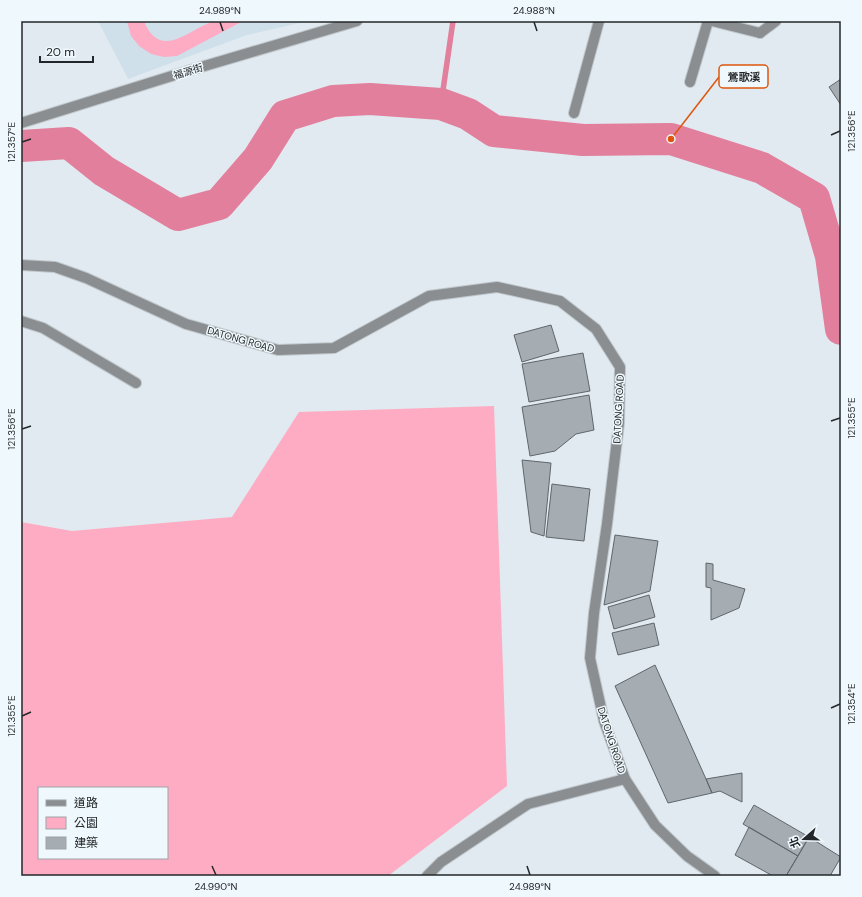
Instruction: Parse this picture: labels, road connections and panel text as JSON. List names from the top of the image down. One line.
{"streets":{"street":["福源街","DATONG ROAD"]},"places":["鶯歌溪"],"legend":["道路","公園","建築"],"scale_bar":"20 m","north":"left","coordinates":["24.989°N","24.988°N","121.356°E","121.357°E","121.355°E","121.354°E","24.990°N"]}
